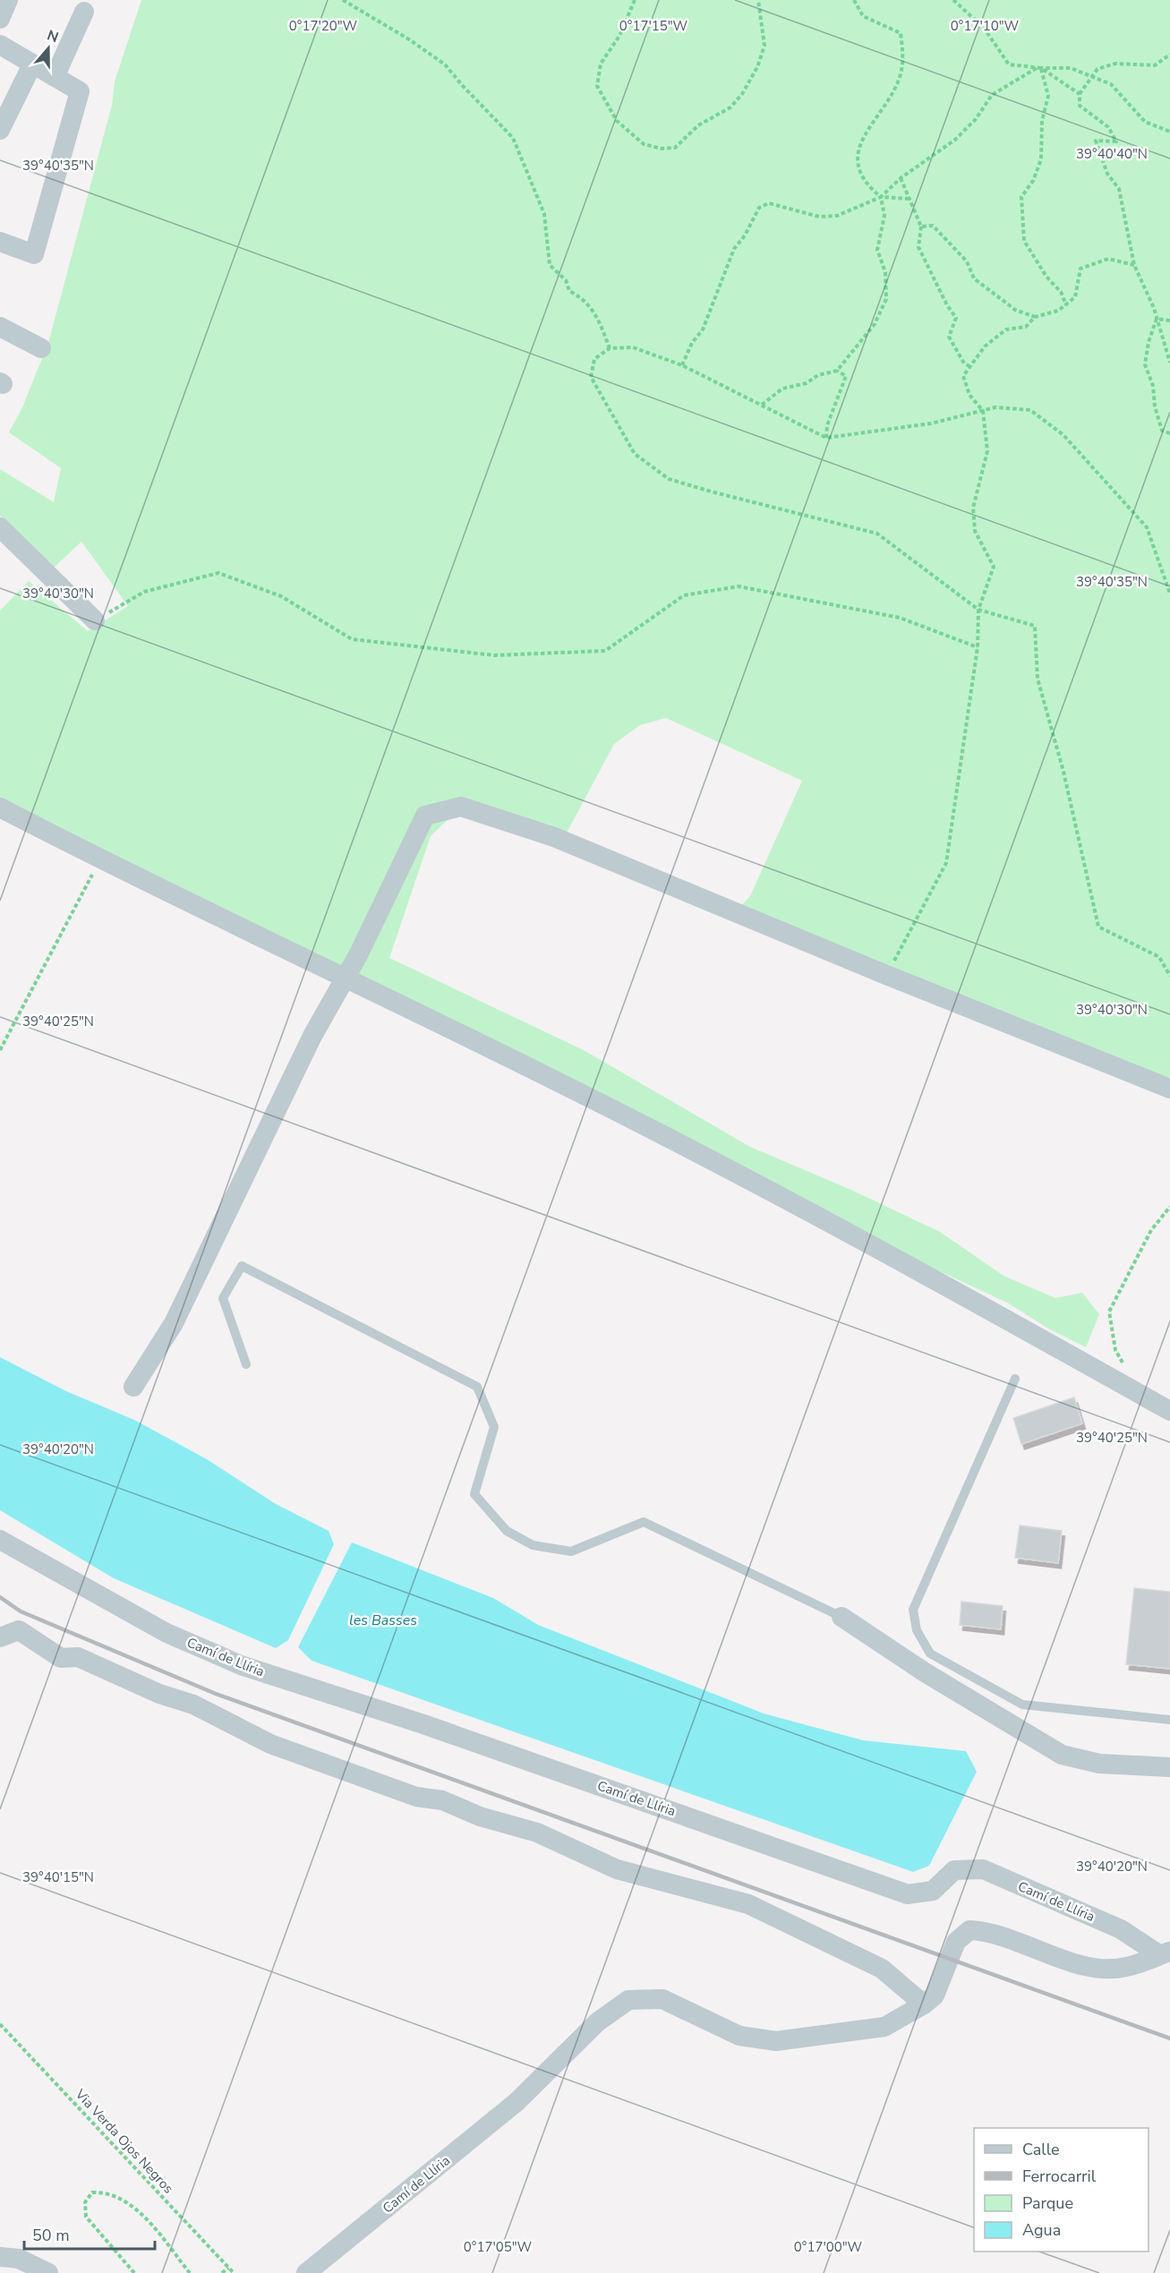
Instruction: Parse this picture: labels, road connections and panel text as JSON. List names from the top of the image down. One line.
{"streets":{"street":["Camí de Llíria"],"path":["Via Verda Ojos Negros"]},"water":["les Basses"],"legend":["Calle","Ferrocarril","Parque","Agua"],"scale_bar":"50 m","north":"top","coordinates":["0°17'10\"W","0°17'20\"W","0°17'15\"W","39°40'40\"N","39°40'35\"N","39°40'30\"N","39°40'25\"N","39°40'20\"N","39°40'15\"N","0°17'05\"W","0°17'00\"W"]}
